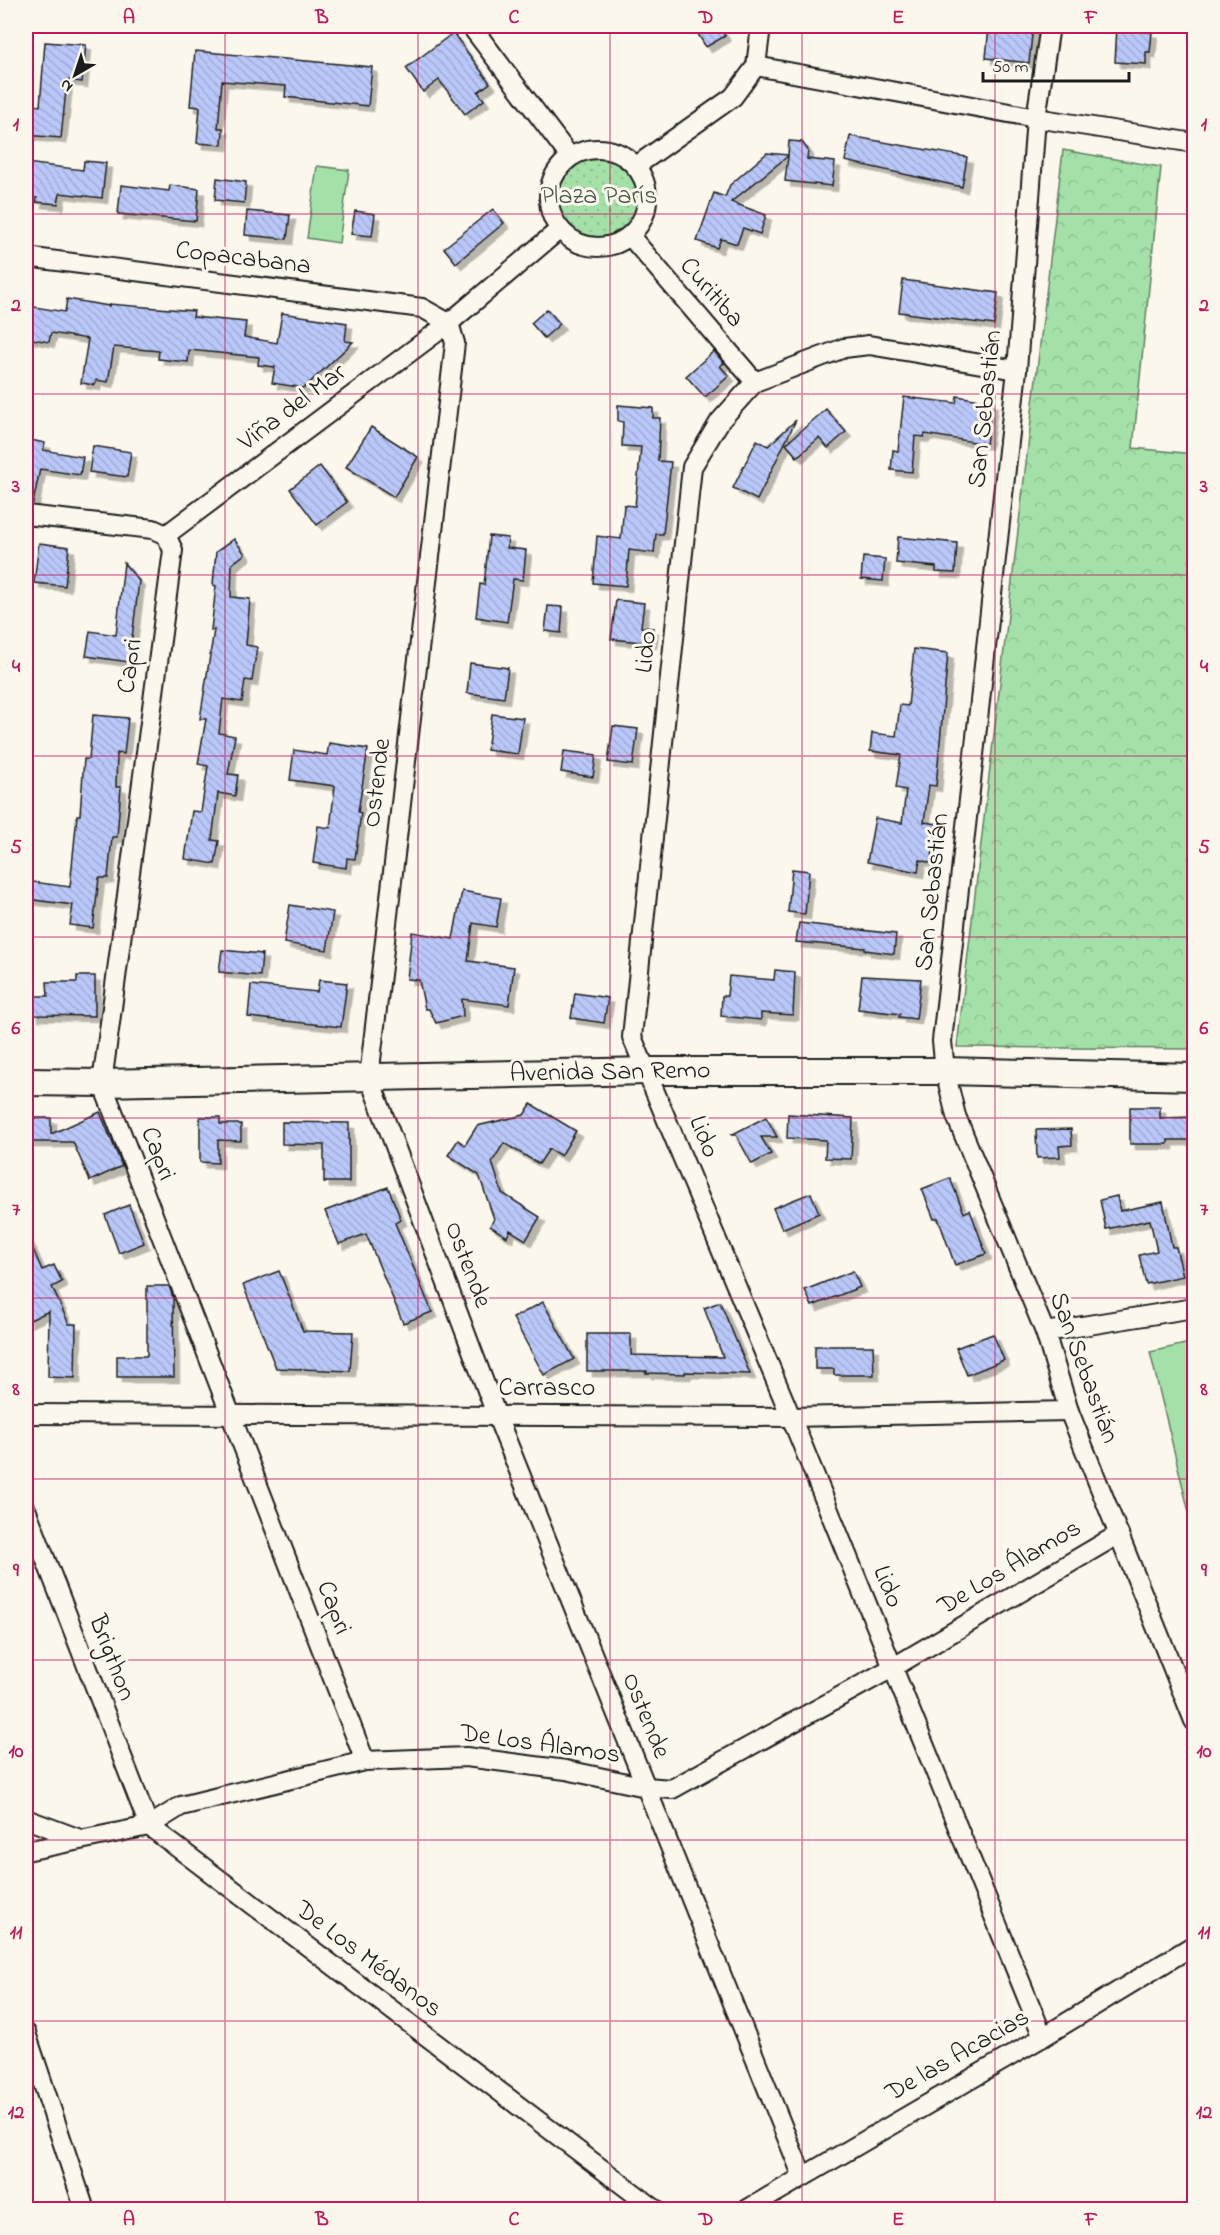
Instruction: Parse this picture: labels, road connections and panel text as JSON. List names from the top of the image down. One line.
{"streets":{"street":["Copacabana","Curitiba","Viña del Mar","San Sebastián","Lido","Capri","Ostende","Avenida San Remo","Carrasco","De Los Álamos","Brigthon","De Los Médanos","De las Acacias"]},"crossings":[["Copacabana","Viña del Mar"],["Copacabana","Ostende"],["Curitiba","Viña del Mar"],["Curitiba","Lido"],["Viña del Mar","Capri"],["Viña del Mar","Ostende"],["San Sebastián","Lido"],["San Sebastián","Avenida San Remo"],["San Sebastián","Carrasco"],["San Sebastián","De Los Álamos"],["Lido","Avenida San Remo"],["Lido","Carrasco"],["Lido","De Los Álamos"],["Lido","De las Acacias"],["Capri","Avenida San Remo"],["Capri","Carrasco"],["Capri","De Los Álamos"],["Ostende","Avenida San Remo"],["Ostende","Carrasco"],["Ostende","De Los Álamos"],["Ostende","De las Acacias"],["De Los Álamos","Brigthon"],["De Los Álamos","De Los Médanos"],["Brigthon","De Los Médanos"]],"parks":["Plaza París"],"scale_bar":"50 m","north":"bottom left","grid":{"columns":["A","B","C","D","E","F"],"rows":["1","2","3","4","5","6","7","8","9","10","11","12"]}}
